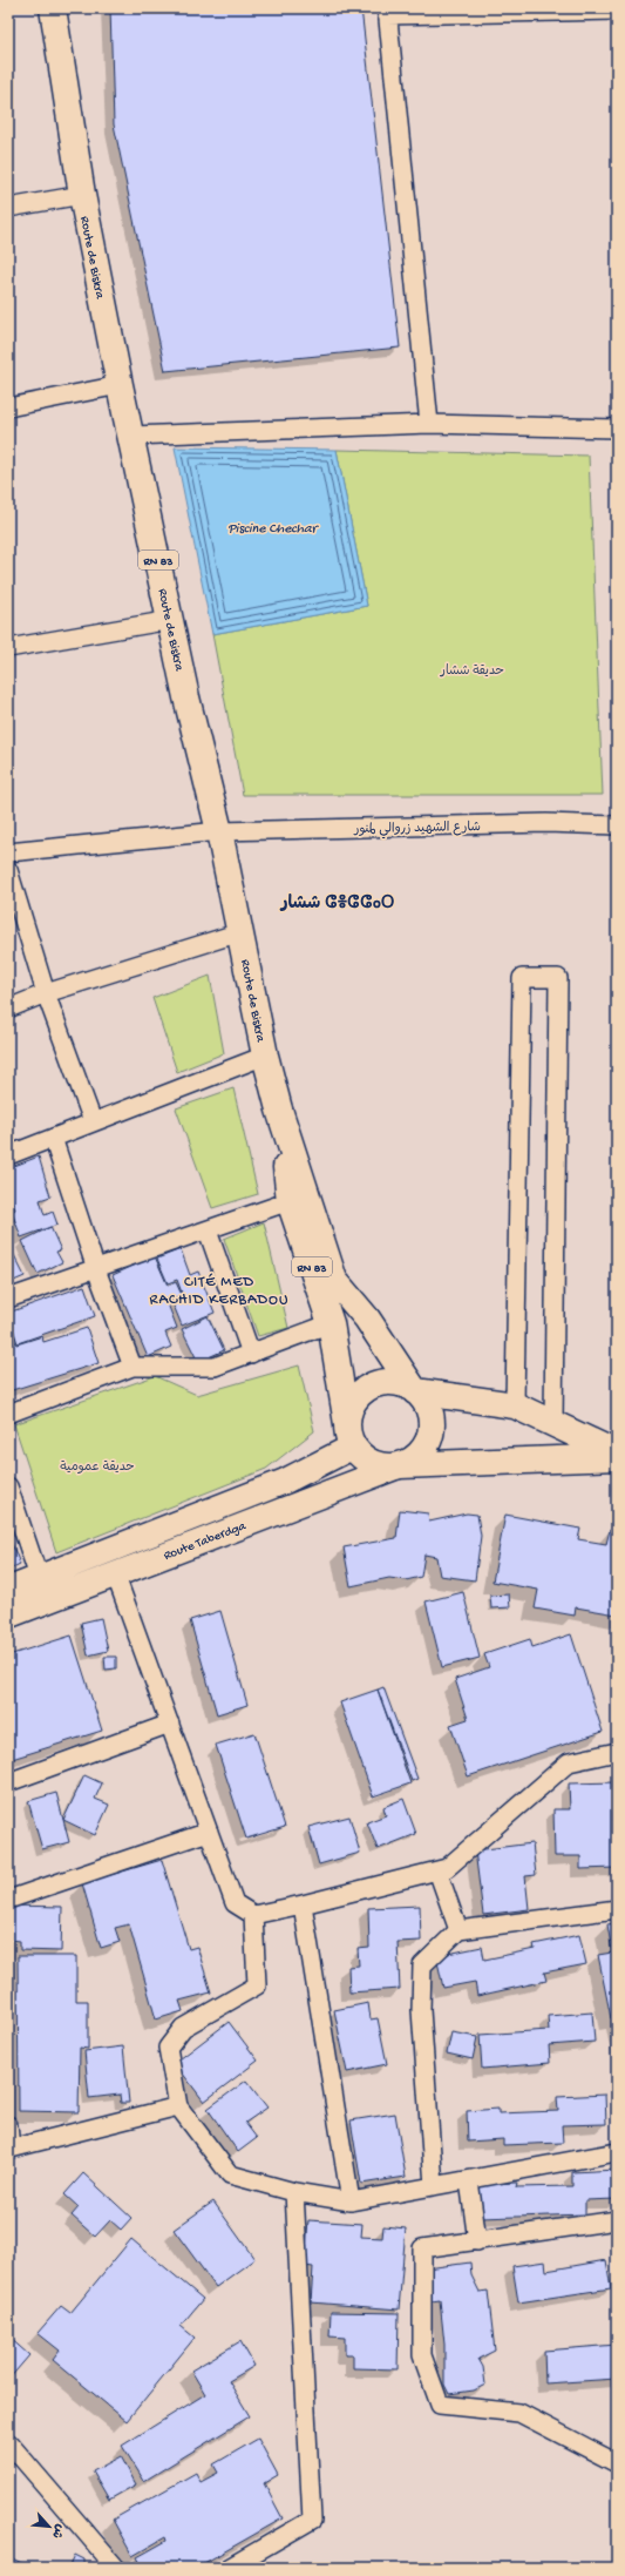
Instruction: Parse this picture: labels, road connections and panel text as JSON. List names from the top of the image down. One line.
{"streets":{"main road":["Route de Biskra","RN 83","Route Taberdga"],"street":["شارع الشهيد زروالي لمنور"]},"crossings":[["Route de Biskra","RN 83"],["Route de Biskra","شارع الشهيد زروالي لمنور"],["RN 83","Route Taberdga"]],"districts":["ششار ⵛⴻⵛⵛⴰⵔ","CITÉ MED RACHID KERBADOU"],"water":["Piscine Chechar"],"parks":["حديقة ششار","حديقة عمومية"],"north":"bottom right"}
